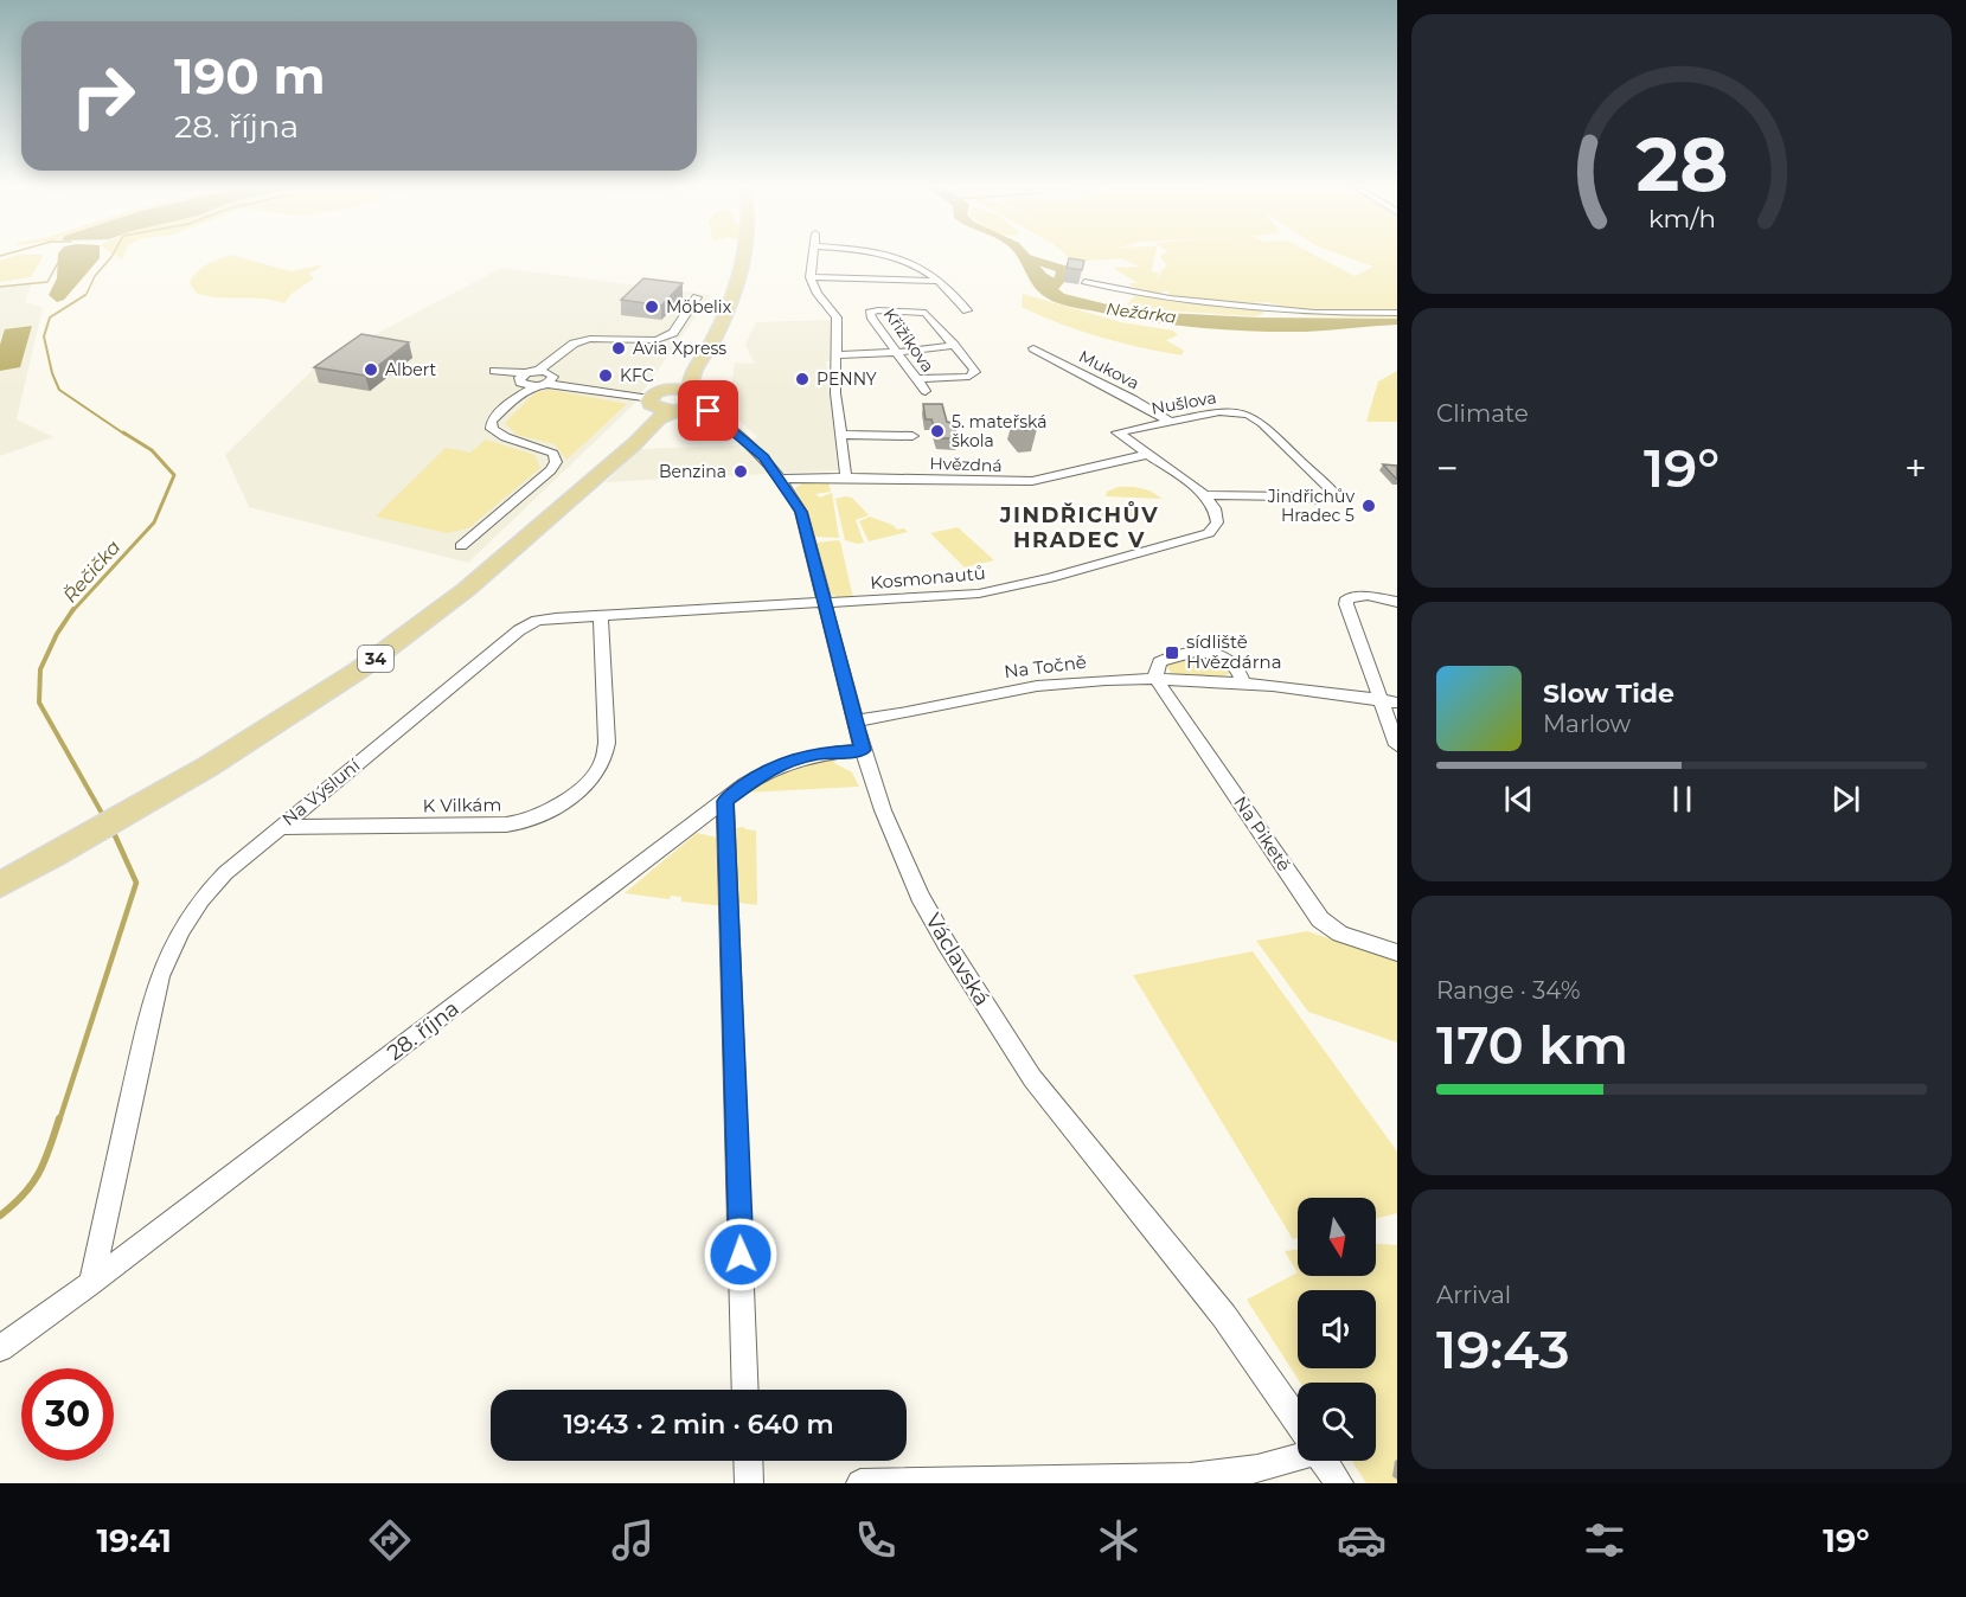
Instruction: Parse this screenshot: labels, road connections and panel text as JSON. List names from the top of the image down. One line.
{"streets":{"main road":["34"],"street":["Křižíkova","Mukova","Nušlova","Hvězdná","Kosmonautů","Na Točně","Na Výsluní","K Vilkám","Na Piketě","Václavská","28. října"]},"crossings":[["Mukova","Nušlova"],["Nušlova","Hvězdná"],["Hvězdná","Václavská"],["Kosmonautů","Na Výsluní"],["Kosmonautů","Václavská"],["34","Václavská"],["Na Točně","Na Piketě"],["Na Točně","Václavská"],["Na Výsluní","K Vilkám"],["Na Výsluní","Václavská"],["Na Výsluní","28. října"],["Václavská","28. října"]],"districts":["JINDŘICHŮV HRADEC V"],"water":["Nežárka","Řečička"],"places":{"other":["Möbelix","Avia Xpress","Albert","KFC","PENNY","5. mateřská škola","Benzina","Jindřichův Hradec 5"],"transit":["sídliště Hvězdárna"]},"north":"bottom","page":{"turn":["190 m","28. října"],"tile":["Climate",["Range · 34%","170 km"],["Arrival","19:43"]],"heat":["−","19°","+"],"song":["Slow Tide","Marlow"],"limit":"30","trip":"19:43 · 2 min · 640 m","tabs":["19:41","19°"],"gauge":["28","km/h"]}}
